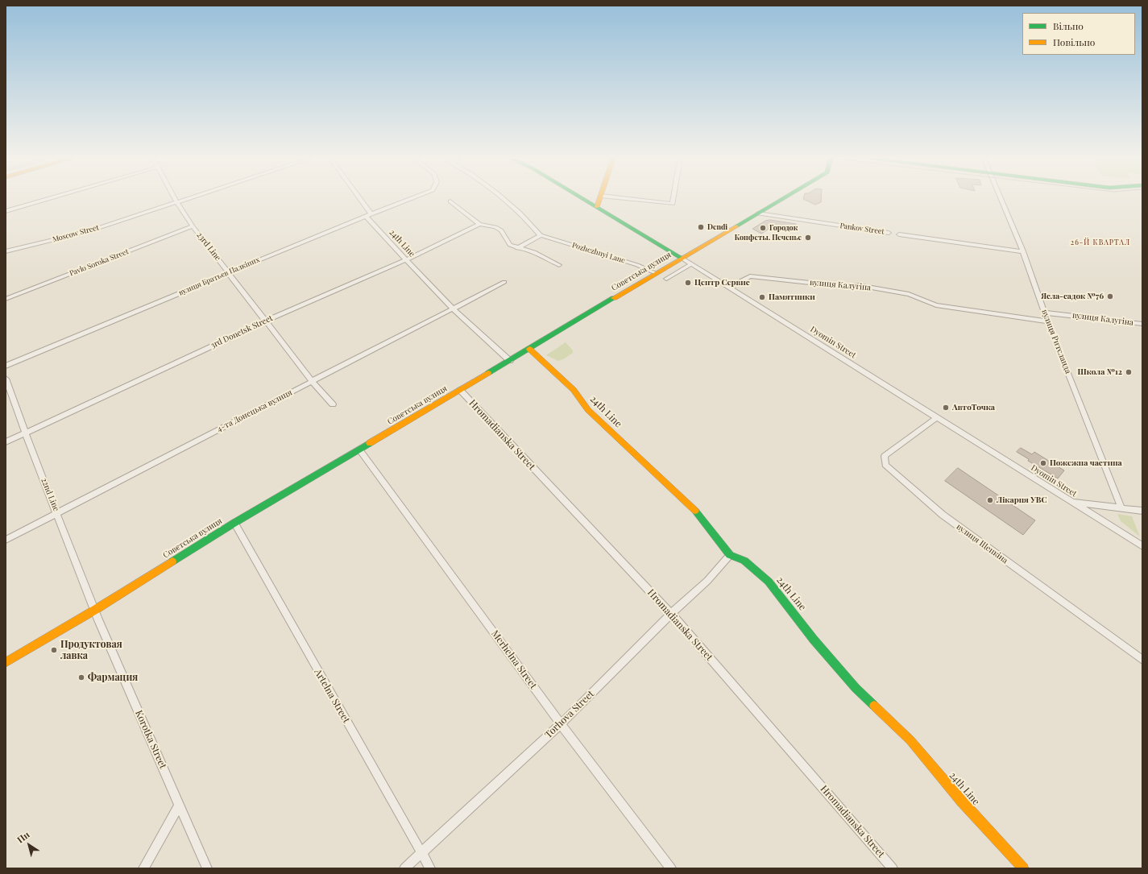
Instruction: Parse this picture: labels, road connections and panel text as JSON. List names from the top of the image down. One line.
{"streets":{"street":["Pankov Street","Moscow Street","24th Line","23rd Line","Pozhezhnyi Lane","Pavlo Soroka Street","Совєтська вулиця","вулиця Братьєв Палкіних","вулиця Калугіна","3rd Donetsk Street","вулиця Ритсланда","Dyomin Street","4-та Донецька вулиця","Hromadianska Street","22nd Line","вулиця Щепкіна","Merhelna Street","Artelna Street","Torhova Street","Korotka Street"]},"crossings":[["Pankov Street","Совєтська вулиця"],["Moscow Street","23rd Line"],["24th Line","Совєтська вулиця"],["24th Line","вулиця Братьєв Палкіних"],["24th Line","3rd Donetsk Street"],["24th Line","4-та Донецька вулиця"],["24th Line","Torhova Street"],["23rd Line","Pavlo Soroka Street"],["23rd Line","вулиця Братьєв Палкіних"],["23rd Line","3rd Donetsk Street"],["23rd Line","4-та Донецька вулиця"],["Pozhezhnyi Lane","Совєтська вулиця"],["Совєтська вулиця","Dyomin Street"],["Совєтська вулиця","Hromadianska Street"],["Совєтська вулиця","22nd Line"],["Совєтська вулиця","Merhelna Street"],["Совєтська вулиця","Artelna Street"],["Совєтська вулиця","Korotka Street"],["вулиця Калугіна","вулиця Ритсланда"],["вулиця Калугіна","Dyomin Street"],["3rd Donetsk Street","22nd Line"],["Dyomin Street","вулиця Щепкіна"],["4-та Донецька вулиця","22nd Line"],["Hromadianska Street","Torhova Street"],["22nd Line","Korotka Street"],["Merhelna Street","Torhova Street"],["Artelna Street","Torhova Street"]],"districts":["26-Й КВАРТАЛ"],"places":["Dendi","Городок","Конфеты. Печенье","Центр Сервис","Ясла-садок №76","Памятники","Школа №12","АвтоТочка","Пожежна частина","Лікарня УВС","Продуктовая лавка","Фармация"],"legend":["Вільно","Повільно"],"north":"top left"}
